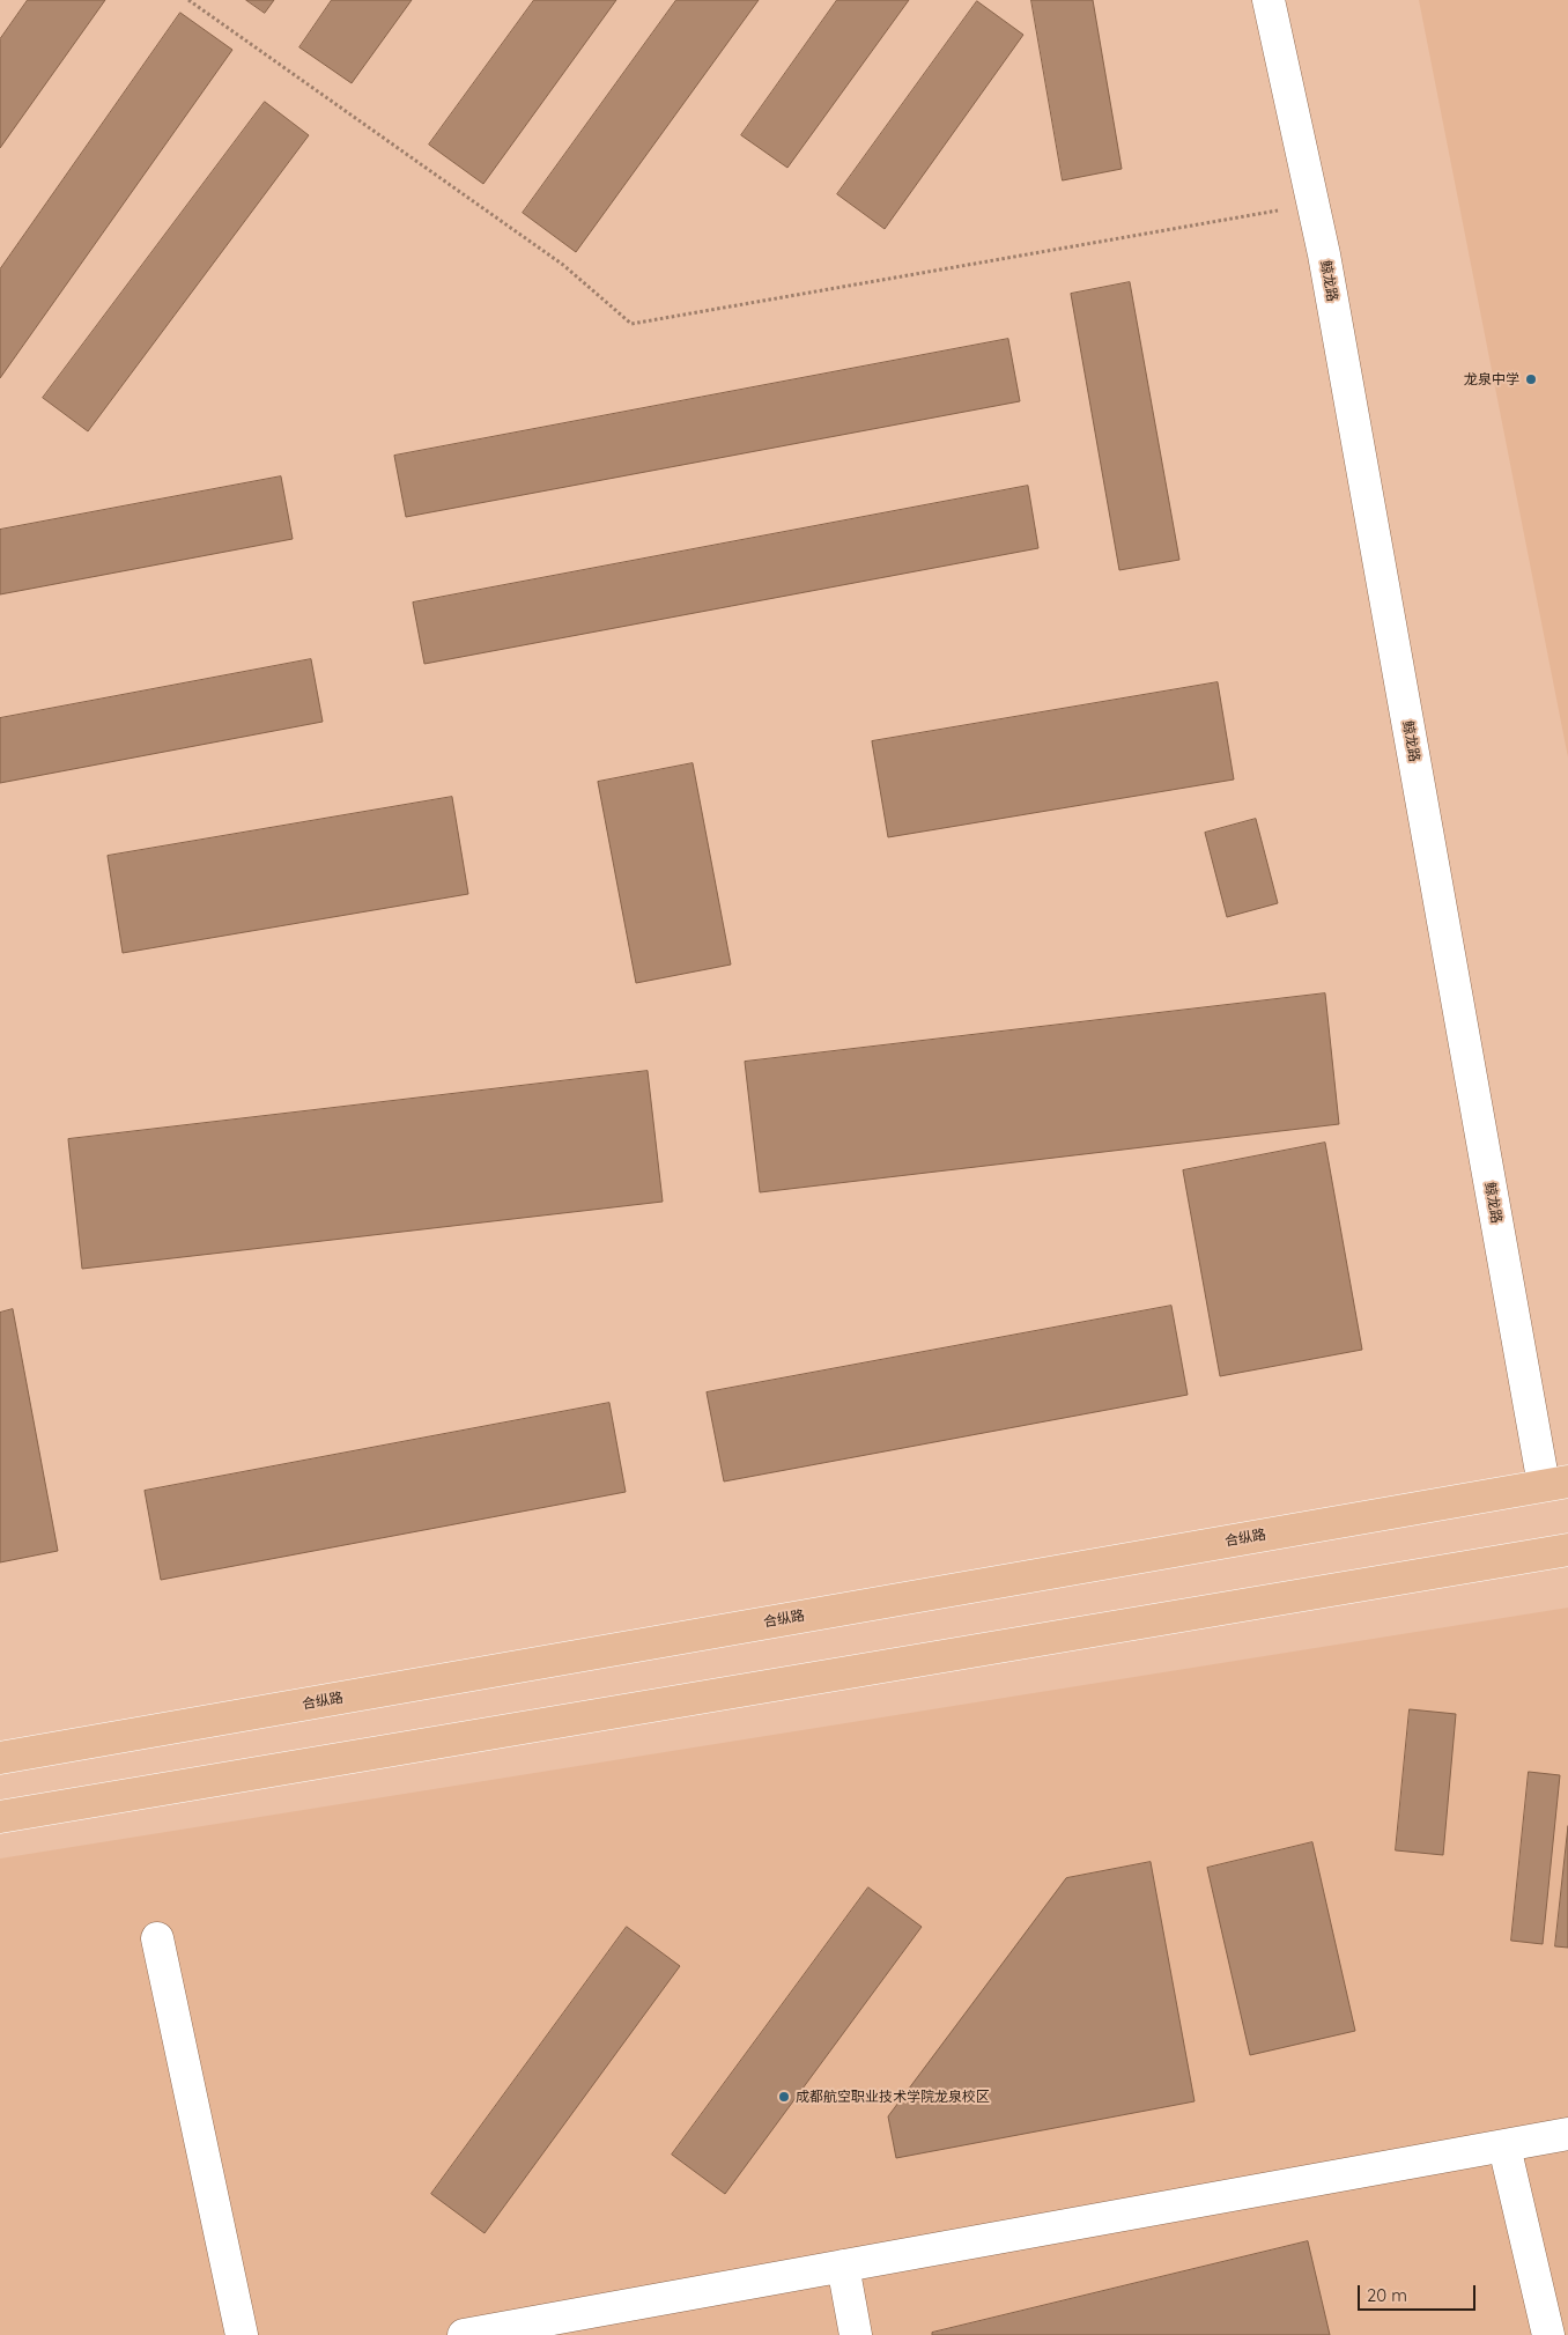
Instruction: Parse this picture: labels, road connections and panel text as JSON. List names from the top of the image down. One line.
{"streets":{"main road":["合纵路"],"street":["鲸龙路"]},"crossings":[["鲸龙路","合纵路"]],"places":["龙泉中学","成都航空职业技术学院龙泉校区"],"scale_bar":"20 m"}
